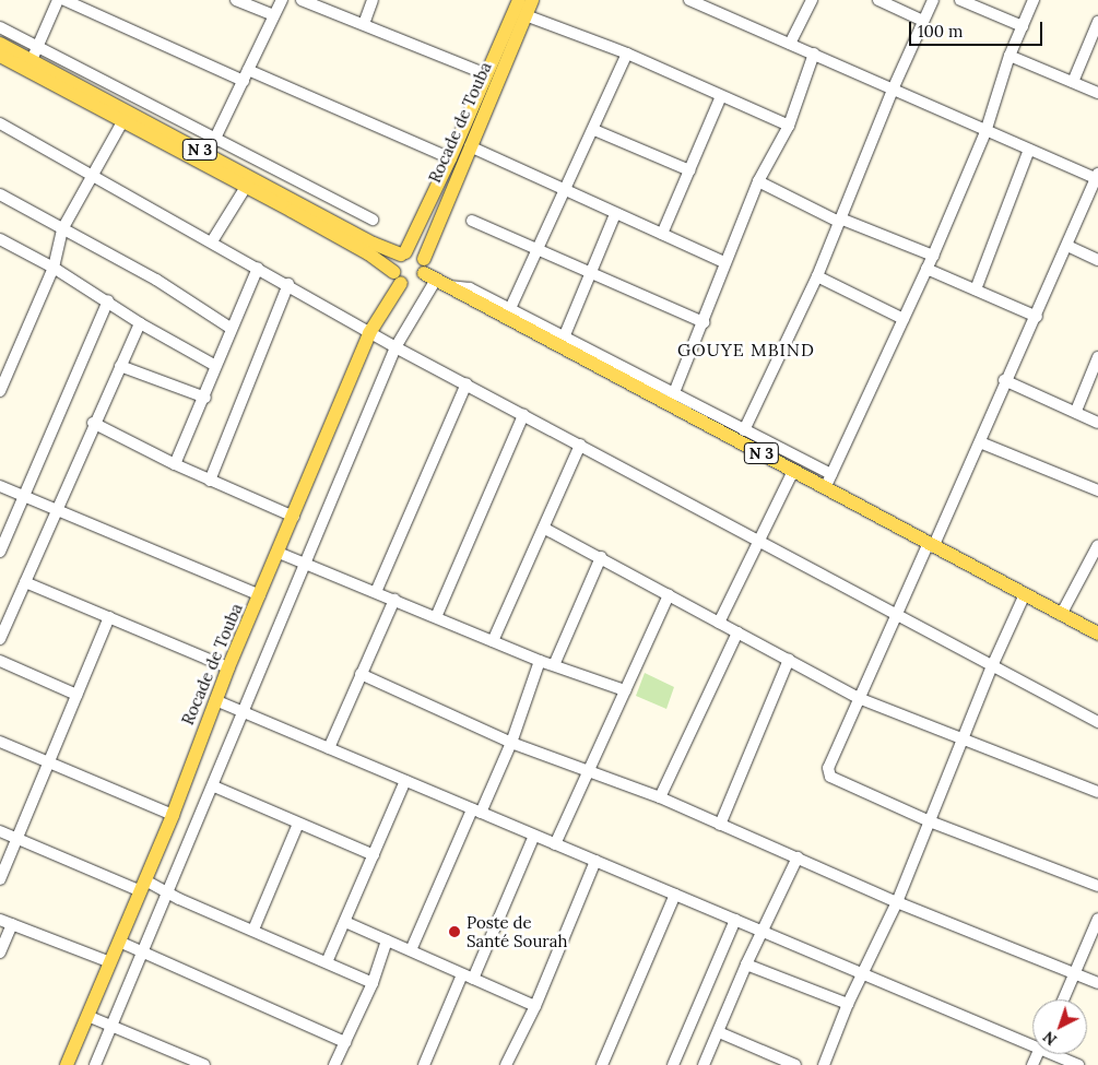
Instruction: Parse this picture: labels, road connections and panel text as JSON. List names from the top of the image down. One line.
{"streets":{"main road":["Rocade de Touba","N 3"]},"crossings":[["Rocade de Touba","N 3"]],"districts":["GOUYE MBIND"],"places":["Poste de Santé Sourah"],"scale_bar":"100 m","north":"bottom left"}
